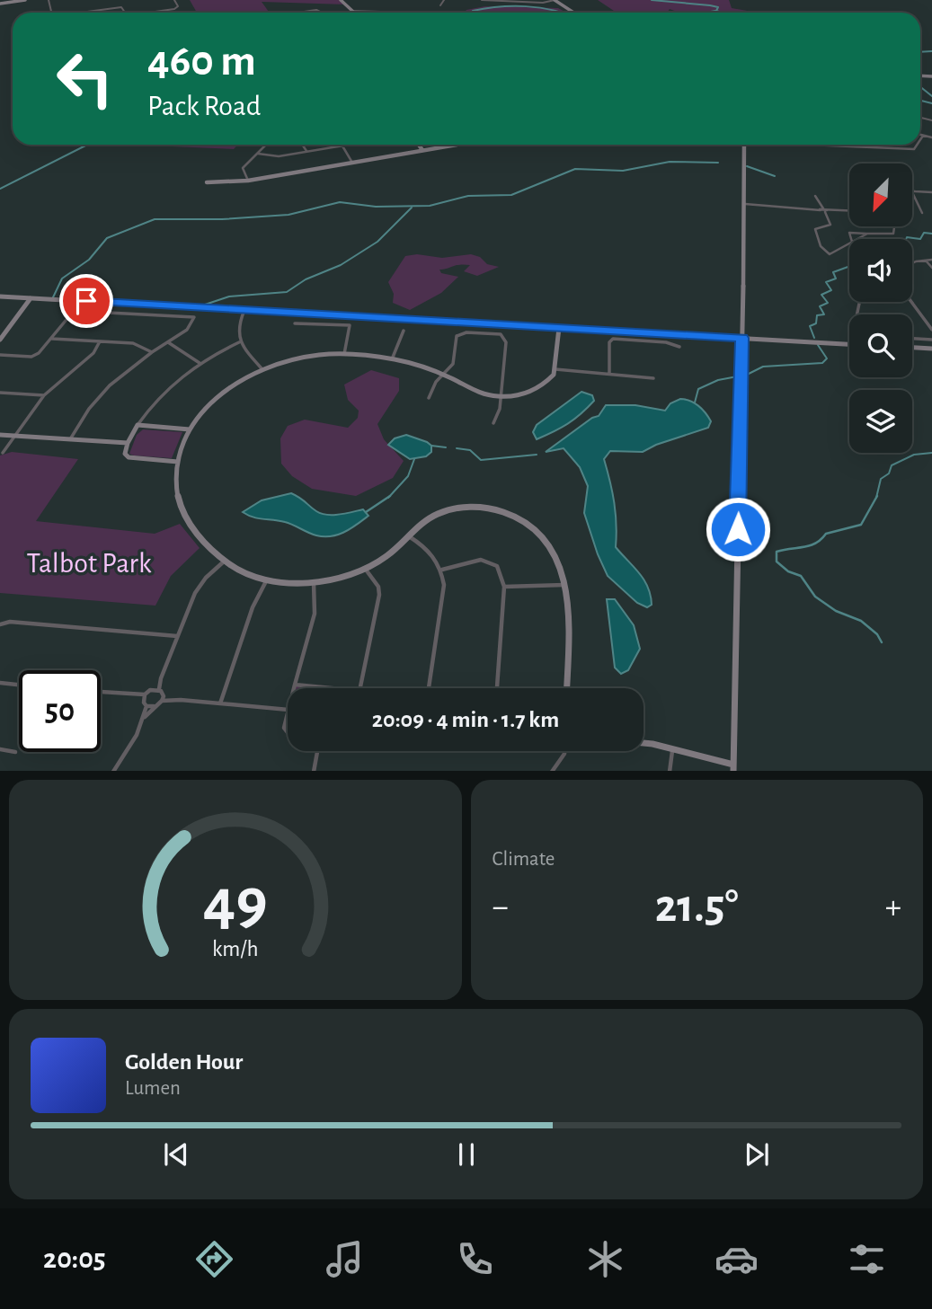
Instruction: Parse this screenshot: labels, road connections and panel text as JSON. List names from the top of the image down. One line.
{"parks":["Talbot Park"],"north":"bottom left","page":{"turn":["460 m","Pack Road"],"limit":"50","trip":"20:09 · 4 min · 1.7 km","tile":"Climate","heat":["−","21.5°","+"],"song":["Golden Hour","Lumen"],"tabs":"20:05","gauge":["49","km/h"]}}
